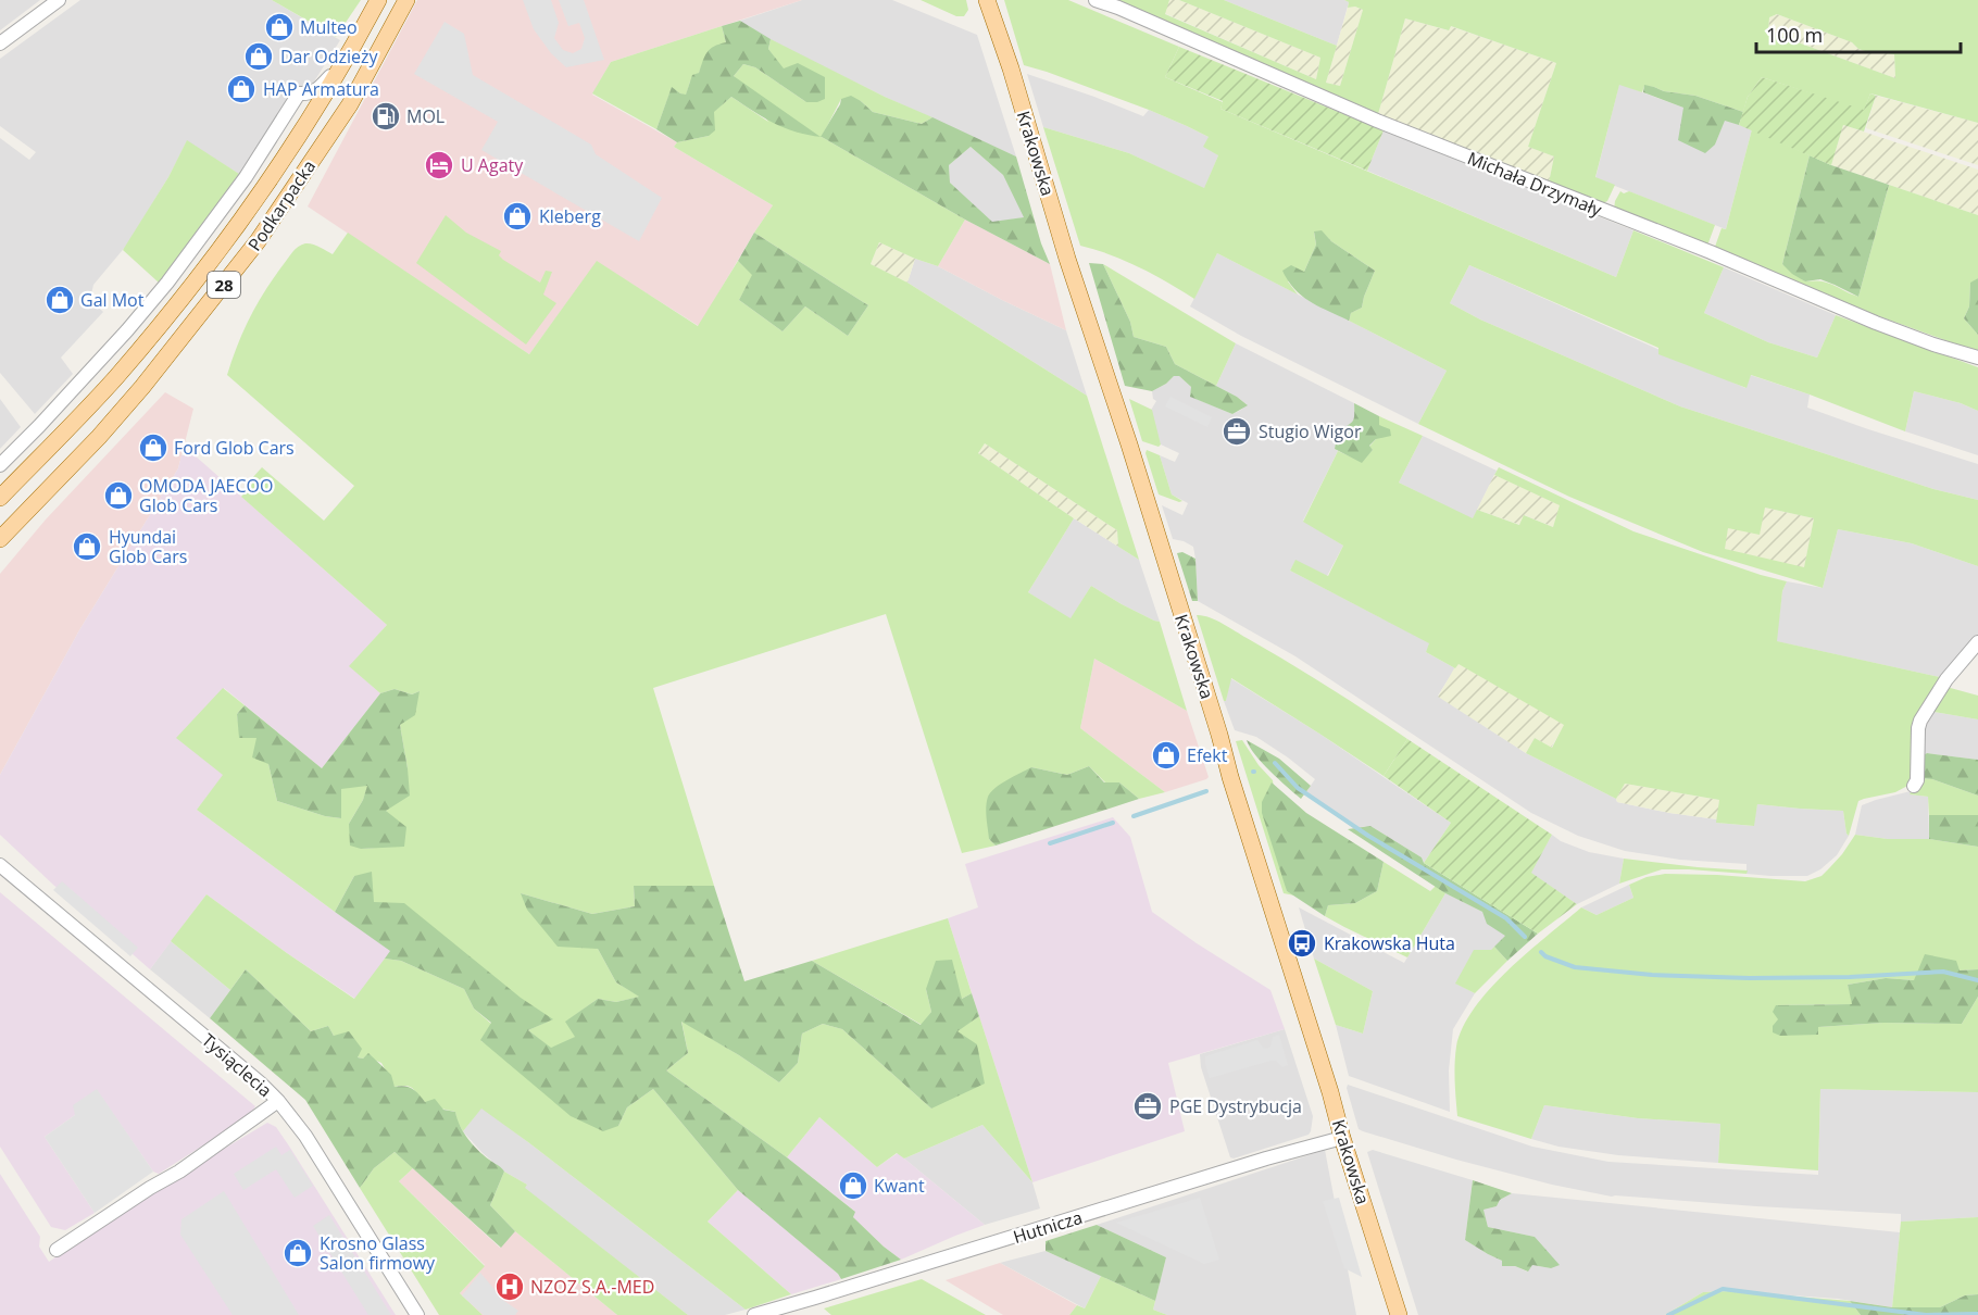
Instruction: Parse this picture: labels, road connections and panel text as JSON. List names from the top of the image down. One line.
{"streets":{"main road":["Krakowska","Podkarpacka","28"],"street":["Michała Drzymały","Tysiąclecia","Hutnicza"]},"crossings":[["Krakowska","Hutnicza"]],"places":{"shop":["Multeo","Dar Odzieży","HAP Armatura","Kleberg","Gal Mot","Ford Glob Cars","OMODA JAECOO Glob Cars","Hyundai Glob Cars","Efekt","Kwant","Krosno Glass Salon firmowy"],"fuel station":["MOL"],"hotel":["U Agaty"],"office":["Stugio Wigor","PGE Dystrybucja"],"bus stop":["Krakowska Huta"],"hospital":["NZOZ S.A.-MED"]},"scale_bar":"100 m"}
